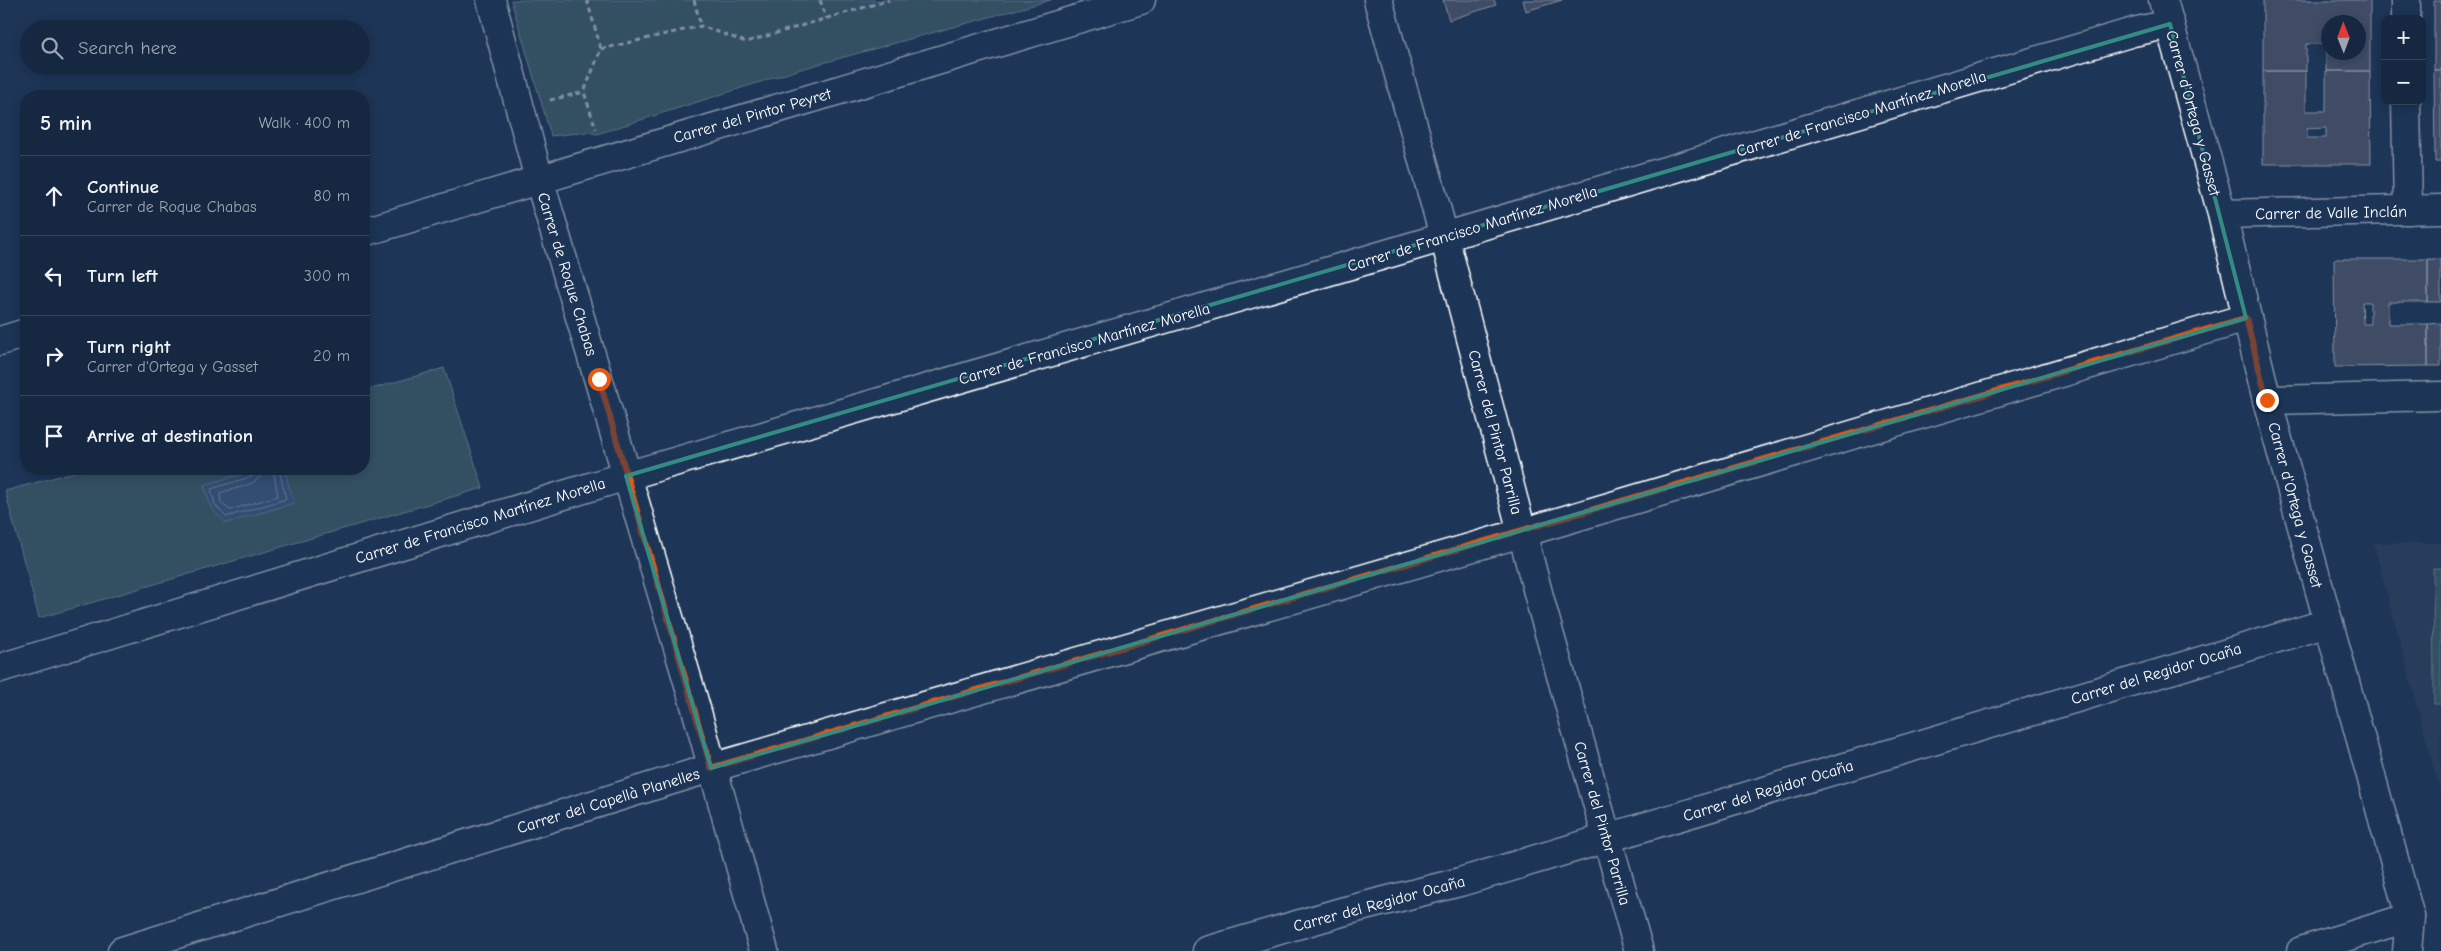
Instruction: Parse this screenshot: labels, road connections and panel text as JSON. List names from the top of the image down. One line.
{"streets":{"street":["Carrer de Francisco Martínez Morella","Carrer d'Ortega y Gasset","Carrer del Pintor Peyret","Carrer de Valle Inclán","Carrer de Roque Chabas","Carrer del Pintor Parrilla","Carrer del Regidor Ocaña","Carrer del Capellà Planelles"]},"crossings":[["Carrer de Francisco Martínez Morella","Carrer d'Ortega y Gasset"],["Carrer de Francisco Martínez Morella","Carrer de Roque Chabas"],["Carrer de Francisco Martínez Morella","Carrer del Pintor Parrilla"],["Carrer d'Ortega y Gasset","Carrer de Valle Inclán"],["Carrer d'Ortega y Gasset","Carrer del Regidor Ocaña"],["Carrer d'Ortega y Gasset","Carrer del Capellà Planelles"],["Carrer del Pintor Peyret","Carrer de Roque Chabas"],["Carrer de Roque Chabas","Carrer del Capellà Planelles"],["Carrer del Pintor Parrilla","Carrer del Regidor Ocaña"],["Carrer del Pintor Parrilla","Carrer del Capellà Planelles"]],"north":"top","page":{"map_buttons":["+","−"],"search":"Search here","heading":["5 min","Walk · 400 m"],"list":[["Continue","Carrer de Roque Chabas","80 m"],["Turn left","300 m"],["Turn right","Carrer d'Ortega y Gasset","20 m"],"Arrive at destination"]}}
